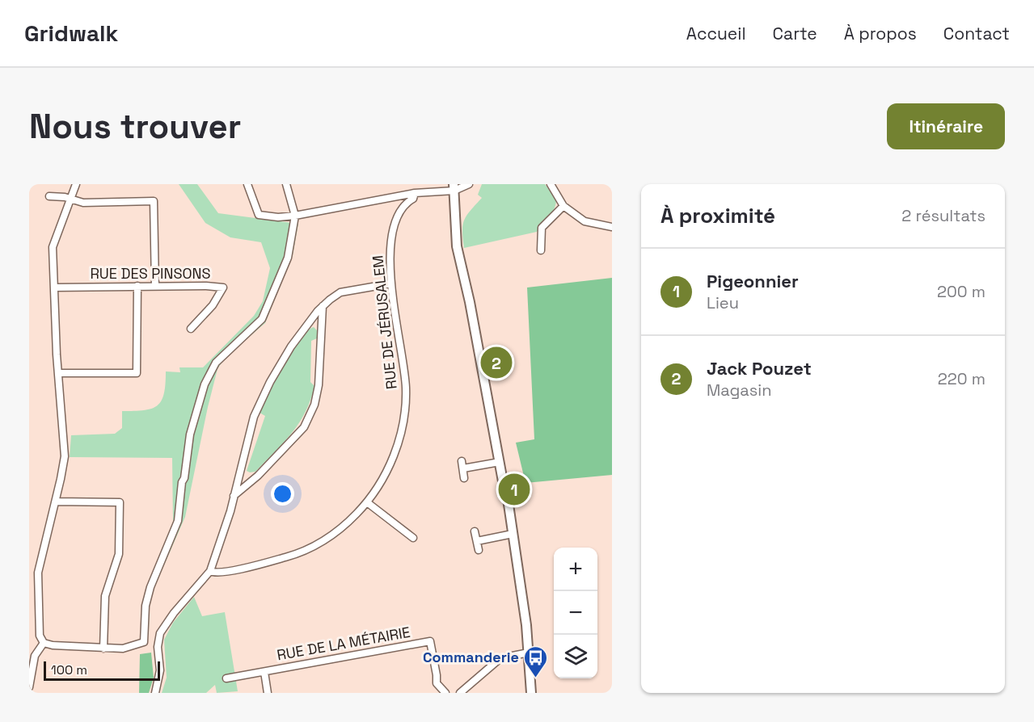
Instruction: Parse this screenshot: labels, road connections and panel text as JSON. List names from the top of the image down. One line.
{"streets":{"street":["RUE DES PINSONS","RUE DE JÉRUSALEM","RUE DE LA MÉTAIRIE"]},"places":{"bus stop":["Commanderie"]},"scale_bar":"100 m","page":{"header":"Gridwalk","nav":["Accueil","Carte","À propos","Contact"],"buttons":"Itinéraire","title":"Nous trouver","heading":["À proximité","2 résultats"],"list":[{"mark":"1","name":"Pigeonnier","note":"Lieu","value":"200 m"},{"mark":"2","name":"Jack Pouzet","note":"Magasin","value":"220 m"}],"pins":["2","1"],"map_buttons":["+","−"],"scale":"100 m"}}
